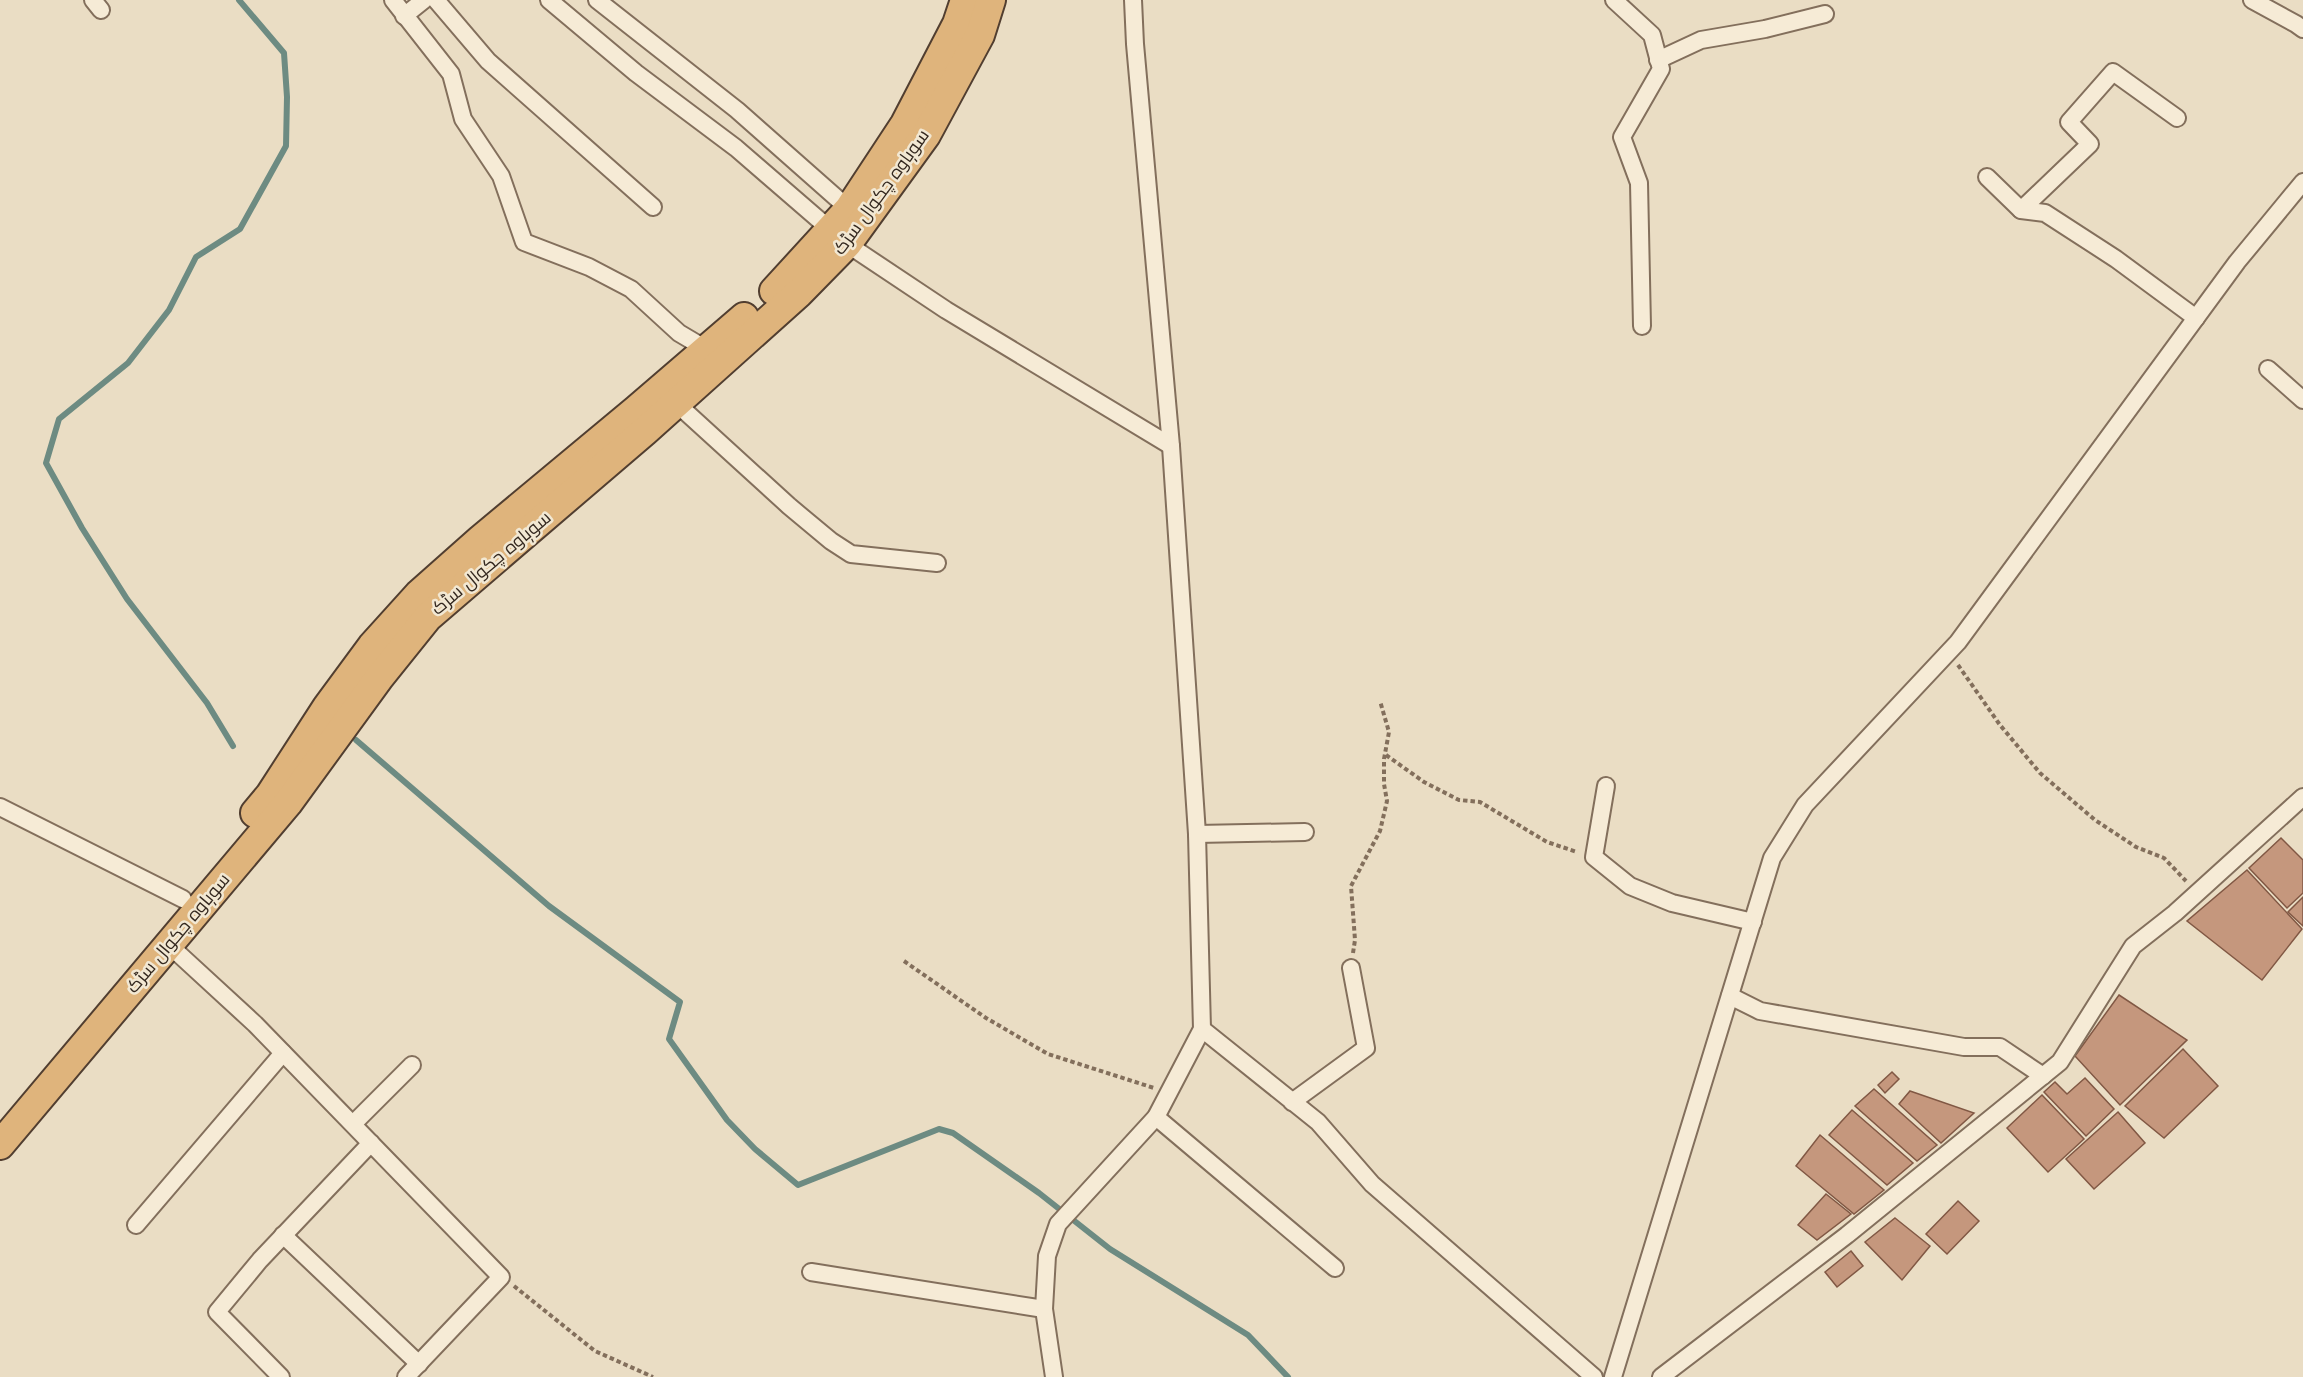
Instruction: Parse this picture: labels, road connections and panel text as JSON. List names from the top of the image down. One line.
{"streets":{"highway":["سوہاوہ چکوال سڑک"]}}
